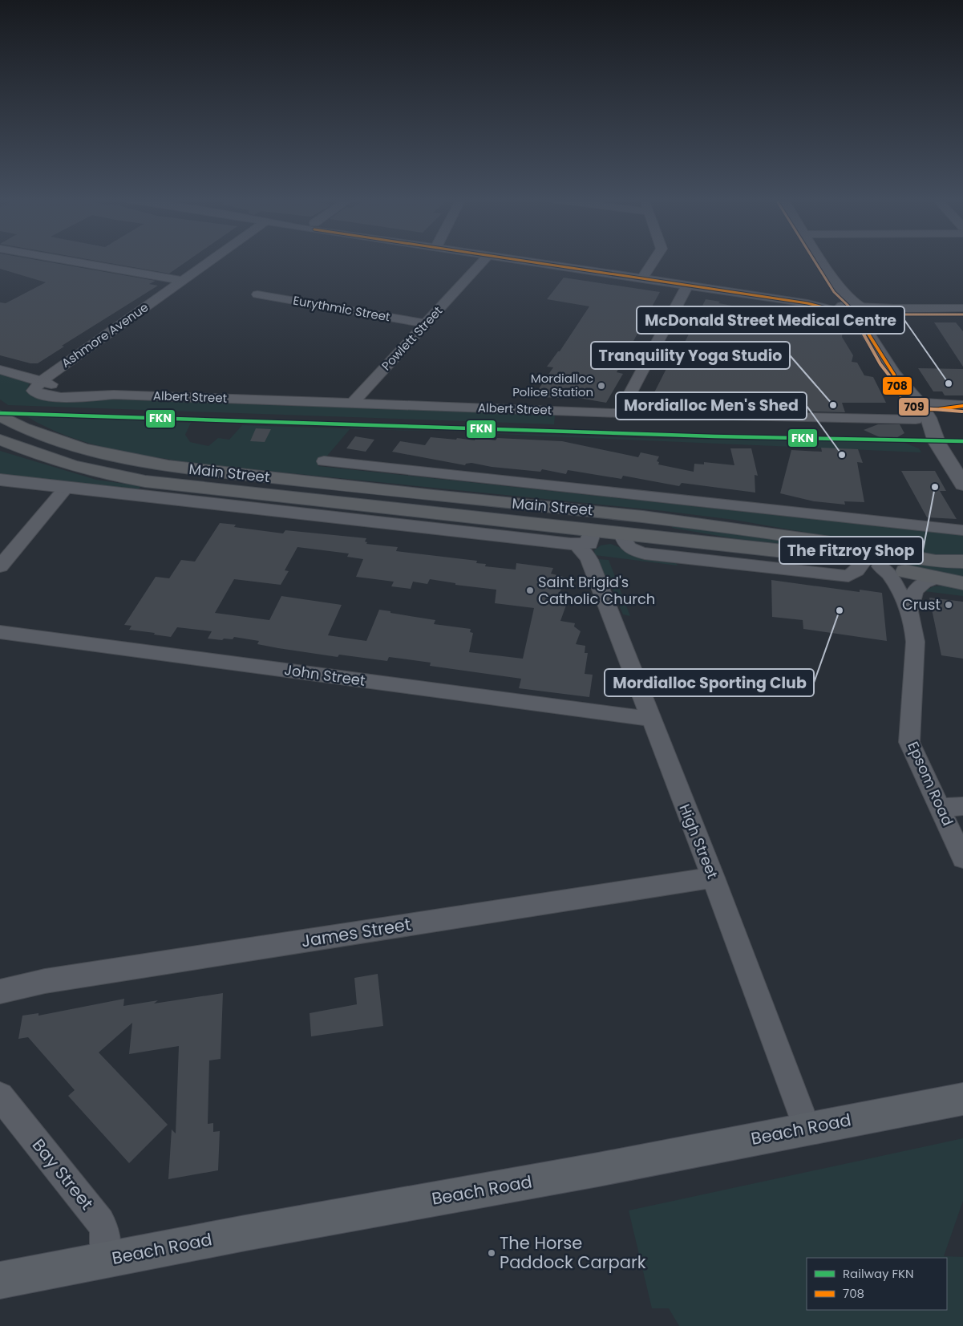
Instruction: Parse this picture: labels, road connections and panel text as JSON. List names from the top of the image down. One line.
{"streets":{"highway":["Main Street"],"main road":["Beach Road"],"street":["Eurythmic Street","Ashmore Avenue","Powlett Street","Albert Street","John Street","Epsom Road","High Street","James Street","Bay Street"]},"crossings":[["Eurythmic Street","Powlett Street"],["Ashmore Avenue","Albert Street"],["Powlett Street","Albert Street"],["Main Street","Epsom Road"],["Main Street","High Street"],["John Street","High Street"],["High Street","James Street"],["High Street","Beach Road"],["Beach Road","Bay Street"]],"places":["McDonald Street Medical Centre","Mordialloc Police Station","Tranquility Yoga Studio","Mordialloc Men's Shed","The Fitzroy Shop","Saint Brigid's Catholic Church","Crust","Mordialloc Sporting Club","The Horse Paddock Carpark"],"lines":["transit line 708","transit line 709","rail line FKN"],"legend":["Railway FKN","708"]}
